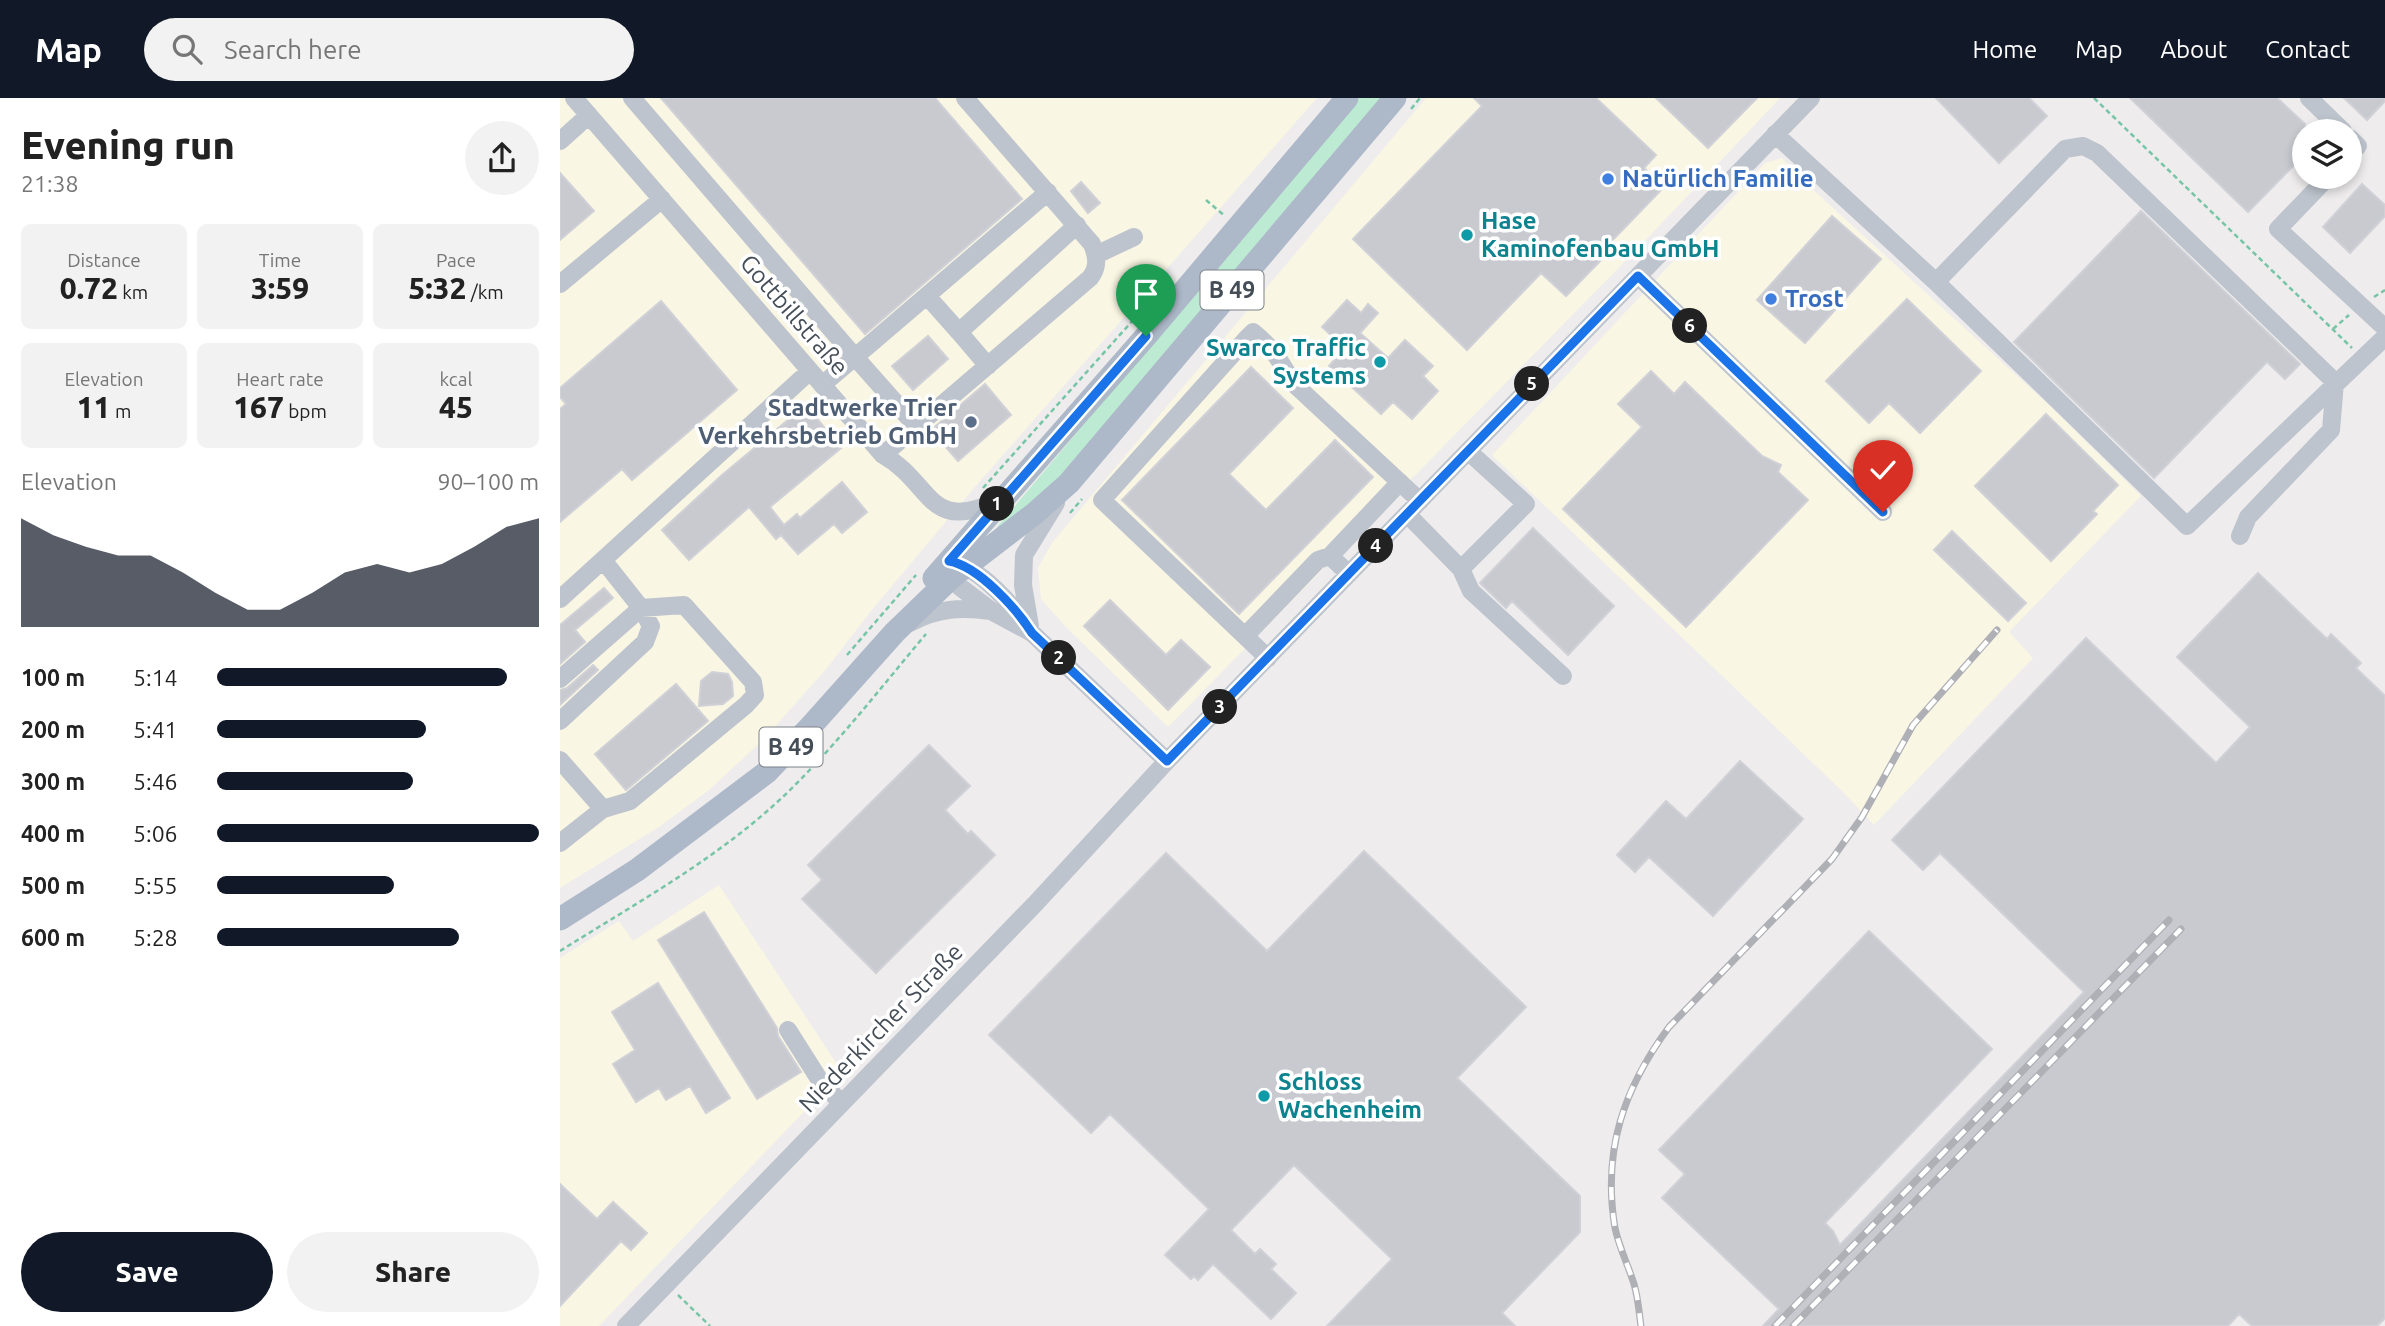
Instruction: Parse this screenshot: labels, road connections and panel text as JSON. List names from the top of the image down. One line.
{"streets":{"main road":["B 49"],"street":["Gottbillstraße","Niederkircher Straße"]},"crossings":[["B 49","Gottbillstraße"]],"places":["Natürlich Familie","Hase Kaminofenbau GmbH","Trost","Swarco Traffic Systems","Stadtwerke Trier Verkehrsbetrieb GmbH","Schloss Wachenheim"],"page":{"header":"Map","search":"Search here","nav":["Home","Map","About","Contact"],"heading":["Evening run","21:38"],"stats":[["Distance","0.72 km"],["Time","3:59"],["Pace","5:32 /km"],["Elevation","11 m"],["Heart rate","167 bpm"],["kcal","45"]],"pins":["6","5","1","4","2","3"],"chart":["Elevation","90–100 m"],"list":[{"name":"100 m","note":"5:14"},{"name":"200 m","note":"5:41"},{"name":"300 m","note":"5:46"},{"name":"400 m","note":"5:06"},{"name":"500 m","note":"5:55"},{"name":"600 m","note":"5:28"}],"buttons":["Save","Share"]}}
